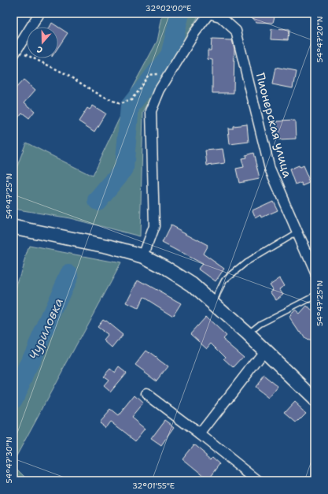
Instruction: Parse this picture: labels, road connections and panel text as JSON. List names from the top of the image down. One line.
{"streets":{"street":["Пионерская улица"]},"water":["Чуриловка"],"north":"bottom","coordinates":["32°02'00\"E","54°47'20\"N","54°47'25\"N","54°47'30\"N","32°01'55\"E"]}
